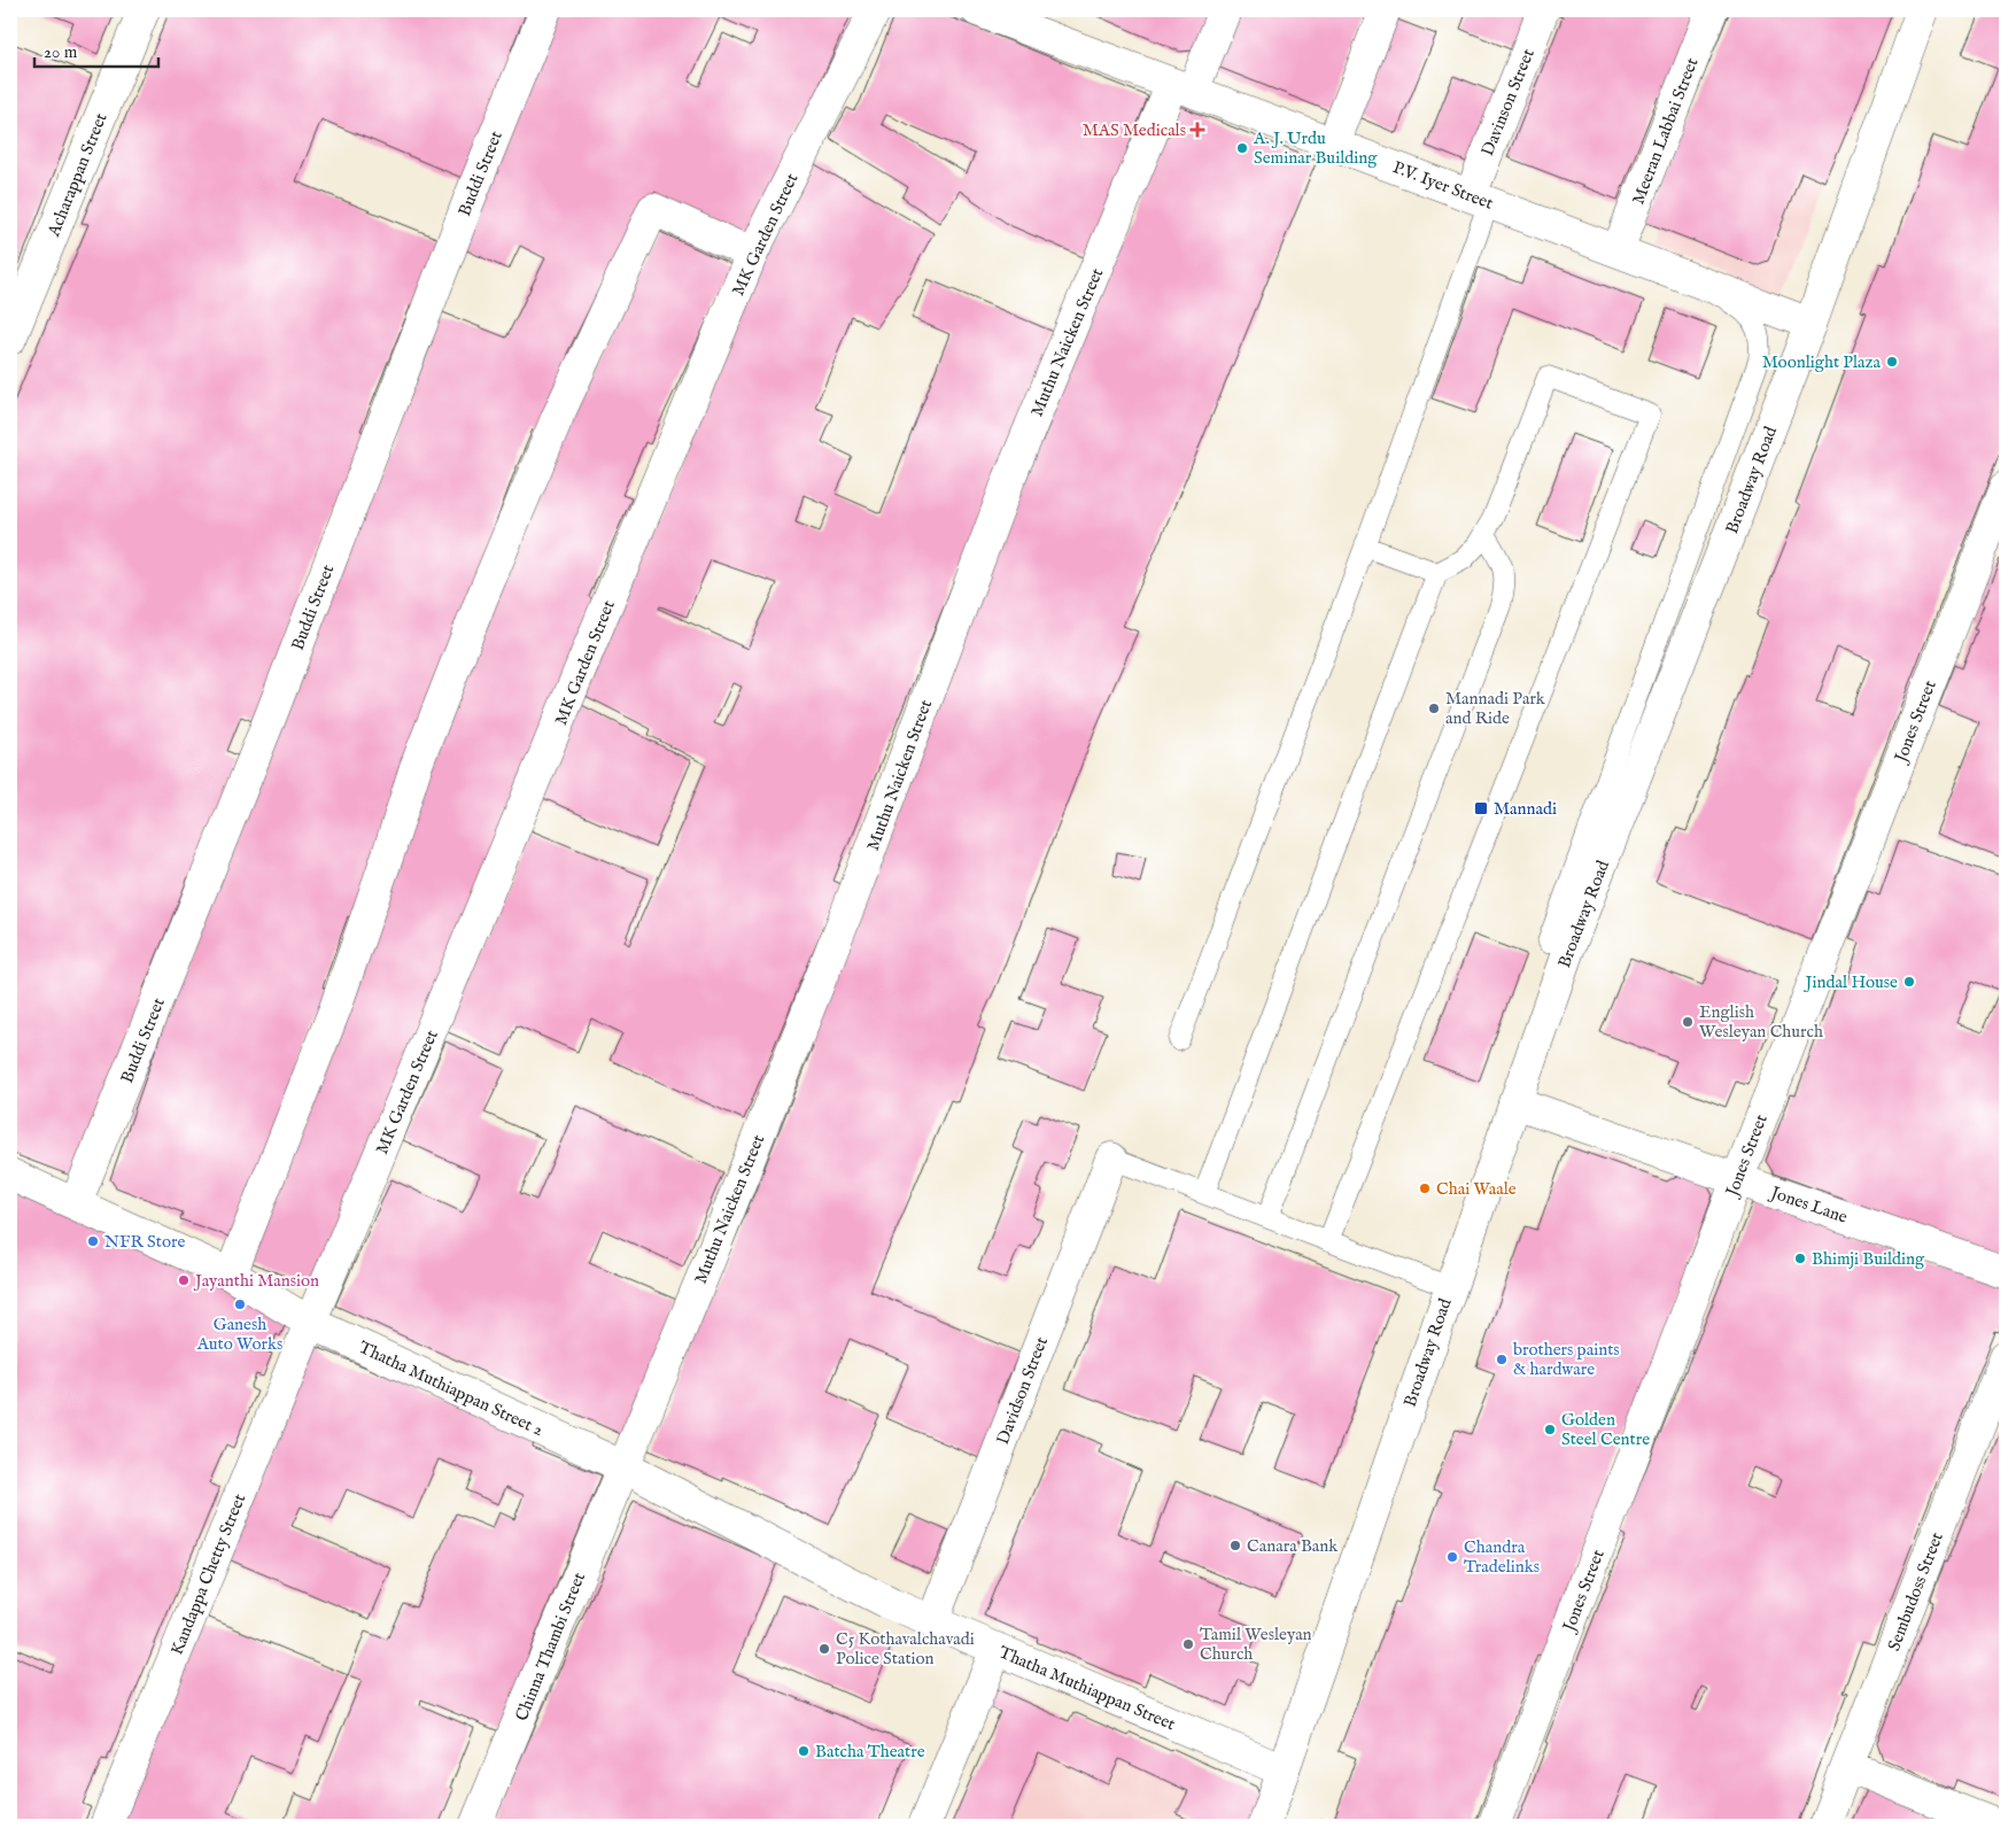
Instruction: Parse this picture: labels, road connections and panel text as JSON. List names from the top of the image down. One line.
{"streets":{"street":["Davinson Street","Meeran Labbai Street","Buddi Street","Acharappan Street","P.V. Iyer Street","MK Garden Street","Muthu Naicken Street","Broadway Road","Jones Street","Jones Lane","Thatha Muthiappan Street 2","Davidson Street","Kandappa Chetty Street","Sembudoss Street","Chinna Thambi Street","Thatha Muthiappan Street"]},"crossings":[["Davinson Street","P.V. Iyer Street"],["Meeran Labbai Street","P.V. Iyer Street"],["Buddi Street","Thatha Muthiappan Street 2"],["P.V. Iyer Street","Muthu Naicken Street"],["P.V. Iyer Street","Broadway Road"],["MK Garden Street","Thatha Muthiappan Street 2"],["MK Garden Street","Kandappa Chetty Street"],["Muthu Naicken Street","Thatha Muthiappan Street 2"],["Muthu Naicken Street","Chinna Thambi Street"],["Broadway Road","Jones Lane"],["Broadway Road","Thatha Muthiappan Street"],["Jones Street","Jones Lane"],["Thatha Muthiappan Street 2","Kandappa Chetty Street"],["Thatha Muthiappan Street 2","Chinna Thambi Street"],["Thatha Muthiappan Street 2","Thatha Muthiappan Street"],["Davidson Street","Thatha Muthiappan Street"]],"places":{"health":["MAS Medicals"],"other":["A. J. Urdu Seminar Building","Moonlight Plaza","Mannadi Park and Ride","Jindal House","English Wesleyan Church","Chai Waale","NFR Store","Bhimji Building","Jayanthi Mansion","Ganesh Auto Works","brothers paints & hardware","Golden Steel Centre","Canara Bank","Chandra Tradelinks","Tamil Wesleyan Church","C5 Kothavalchavadi Police Station","Batcha Theatre"],"transit":["Mannadi"]},"scale_bar":"20 m"}
